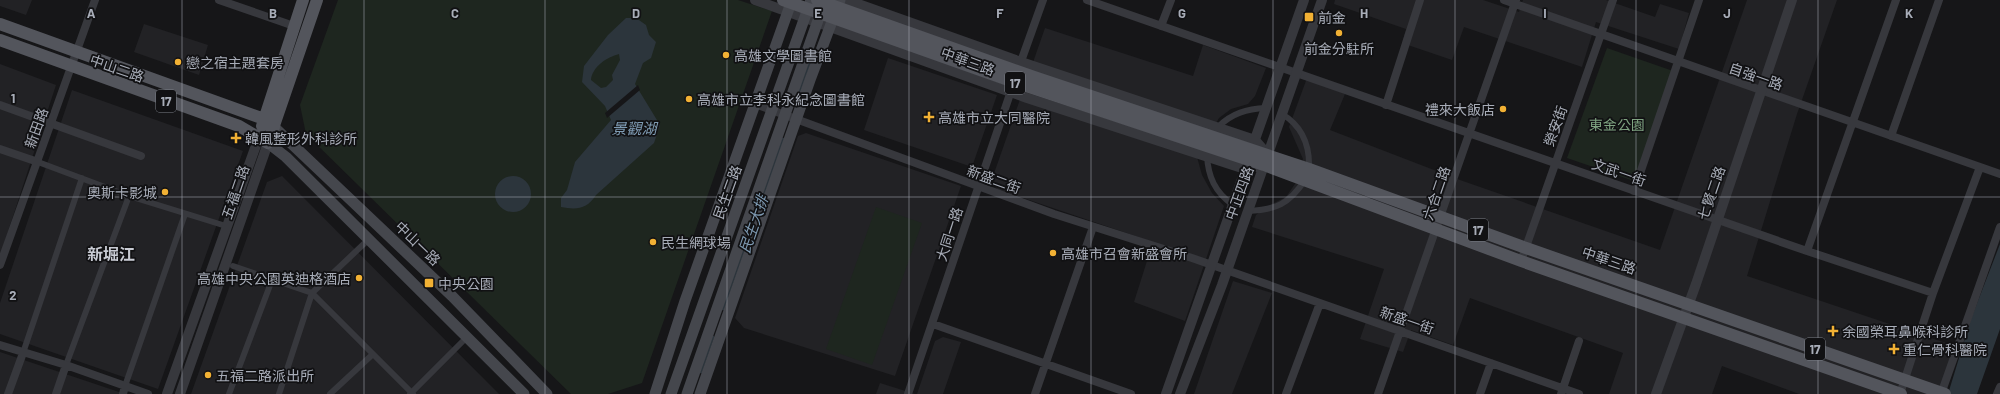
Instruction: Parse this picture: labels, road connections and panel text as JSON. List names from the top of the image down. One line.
{"streets":{"main road":["中華三路","中山二路","17","五福二路","民生二路","中山一路"],"street":["自強一路","榮安街","新田路","文武一街","新盛二街","中正四路","六合二路","七賢二路","大同一路","新盛一街"]},"crossings":[["中華三路","榮安街"],["中華三路","民生二路"],["中華三路","中正四路"],["中華三路","六合二路"],["中華三路","七賢二路"],["中華三路","大同一路"],["中山二路","新田路"],["中山二路","五福二路"],["中山二路","中山一路"],["自強一路","榮安街"],["自強一路","六合二路"],["自強一路","七賢二路"],["榮安街","文武一街"],["文武一街","中正四路"],["文武一街","六合二路"],["文武一街","七賢二路"],["新盛二街","民生二路"],["新盛二街","中正四路"],["新盛二街","大同一路"],["新盛二街","新盛一街"],["五福二路","中山一路"],["中正四路","新盛一街"],["六合二路","新盛一街"]],"districts":["新堀江"],"water":["景觀湖","民生大排"],"parks":["東金公園"],"places":{"transit":["前金","中央公園"],"other":["前金分駐所","高雄文學圖書館","戀之宿主題套房","高雄市立李科永紀念圖書館","禮來大飯店","奧斯卡影城","民生網球場","高雄市召會新盛會所","高雄中央公園英迪格酒店","五福二路派出所"],"health":["高雄市立大同醫院","韓風整形外科診所","余國榮耳鼻喉科診所","重仁骨科醫院"]},"grid":{"columns":["A","B","C","D","E","F","G","H","I","J","K"],"rows":["1","2"]}}
